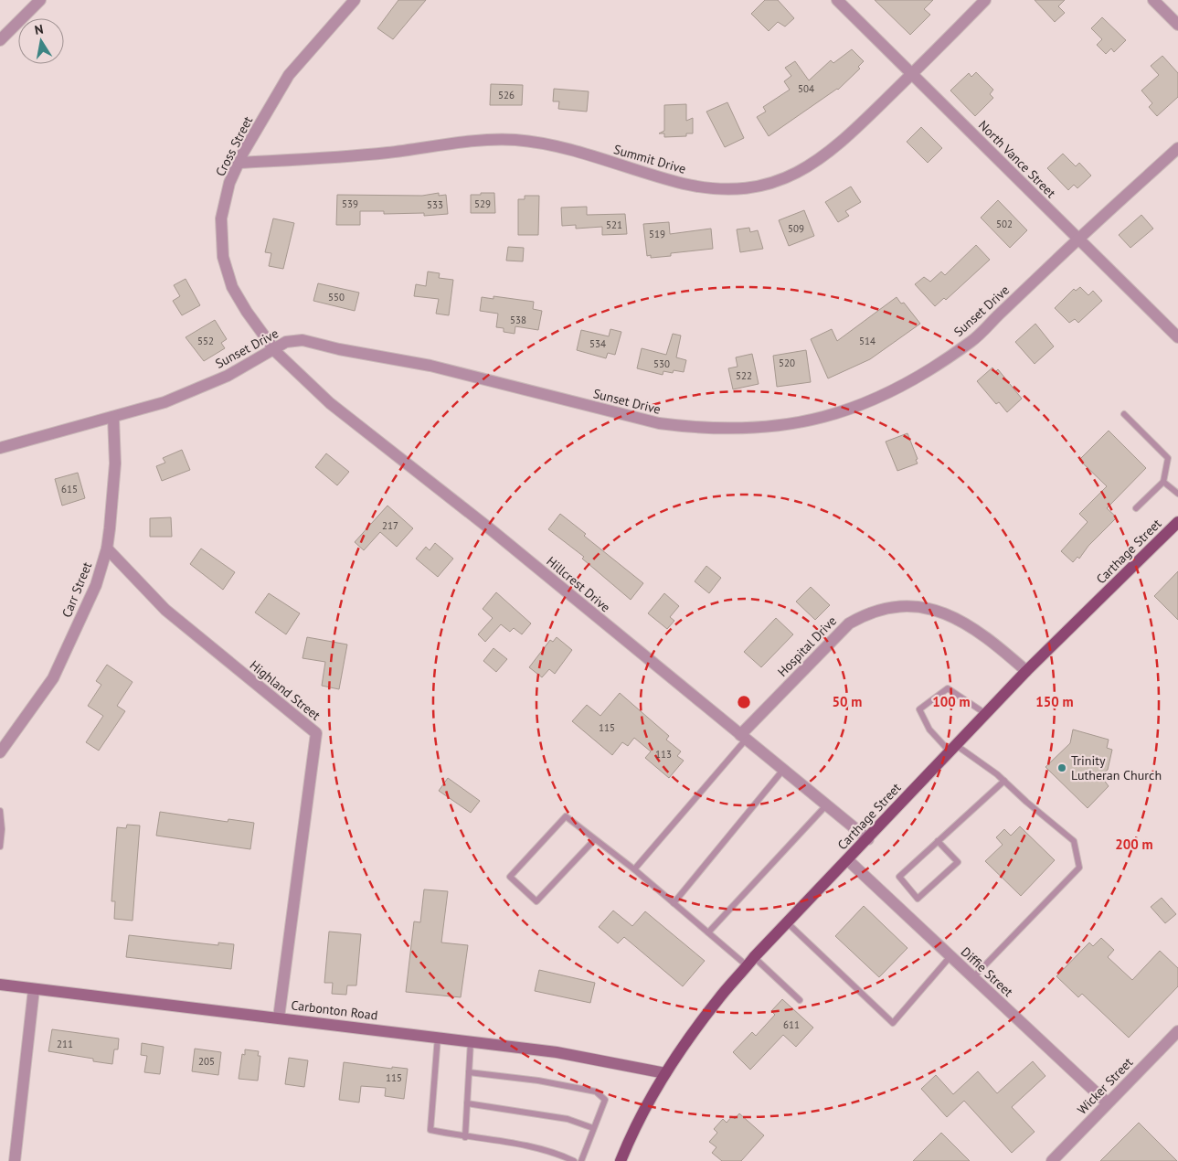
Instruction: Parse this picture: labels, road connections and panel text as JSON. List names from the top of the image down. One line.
{"streets":{"main road":["Carthage Street"],"street":["Cross Street","Summit Drive","North Vance Street","Sunset Drive","Hillcrest Drive","Carr Street","Hospital Drive","Highland Street","Diffie Street","Carbonton Road","Wicker Street"]},"crossings":[["Cross Street","Summit Drive"],["Cross Street","Sunset Drive"],["Cross Street","Hillcrest Drive"],["Summit Drive","North Vance Street"],["North Vance Street","Sunset Drive"],["Sunset Drive","Hillcrest Drive"],["Sunset Drive","Carr Street"],["Carthage Street","Hillcrest Drive"],["Carthage Street","Hospital Drive"],["Carthage Street","Diffie Street"],["Carthage Street","Carbonton Road"],["Hillcrest Drive","Hospital Drive"],["Carr Street","Highland Street"],["Highland Street","Carbonton Road"],["Diffie Street","Wicker Street"]],"places":["Trinity Lutheran Church"],"house_numbers":["504","526","539","529","533","502","521","509","519","550","538","552","514","534","520","530","522","615","217","115","113","611","211","205","115"],"north":"top","rings":["50 m","100 m","150 m","200 m"]}
